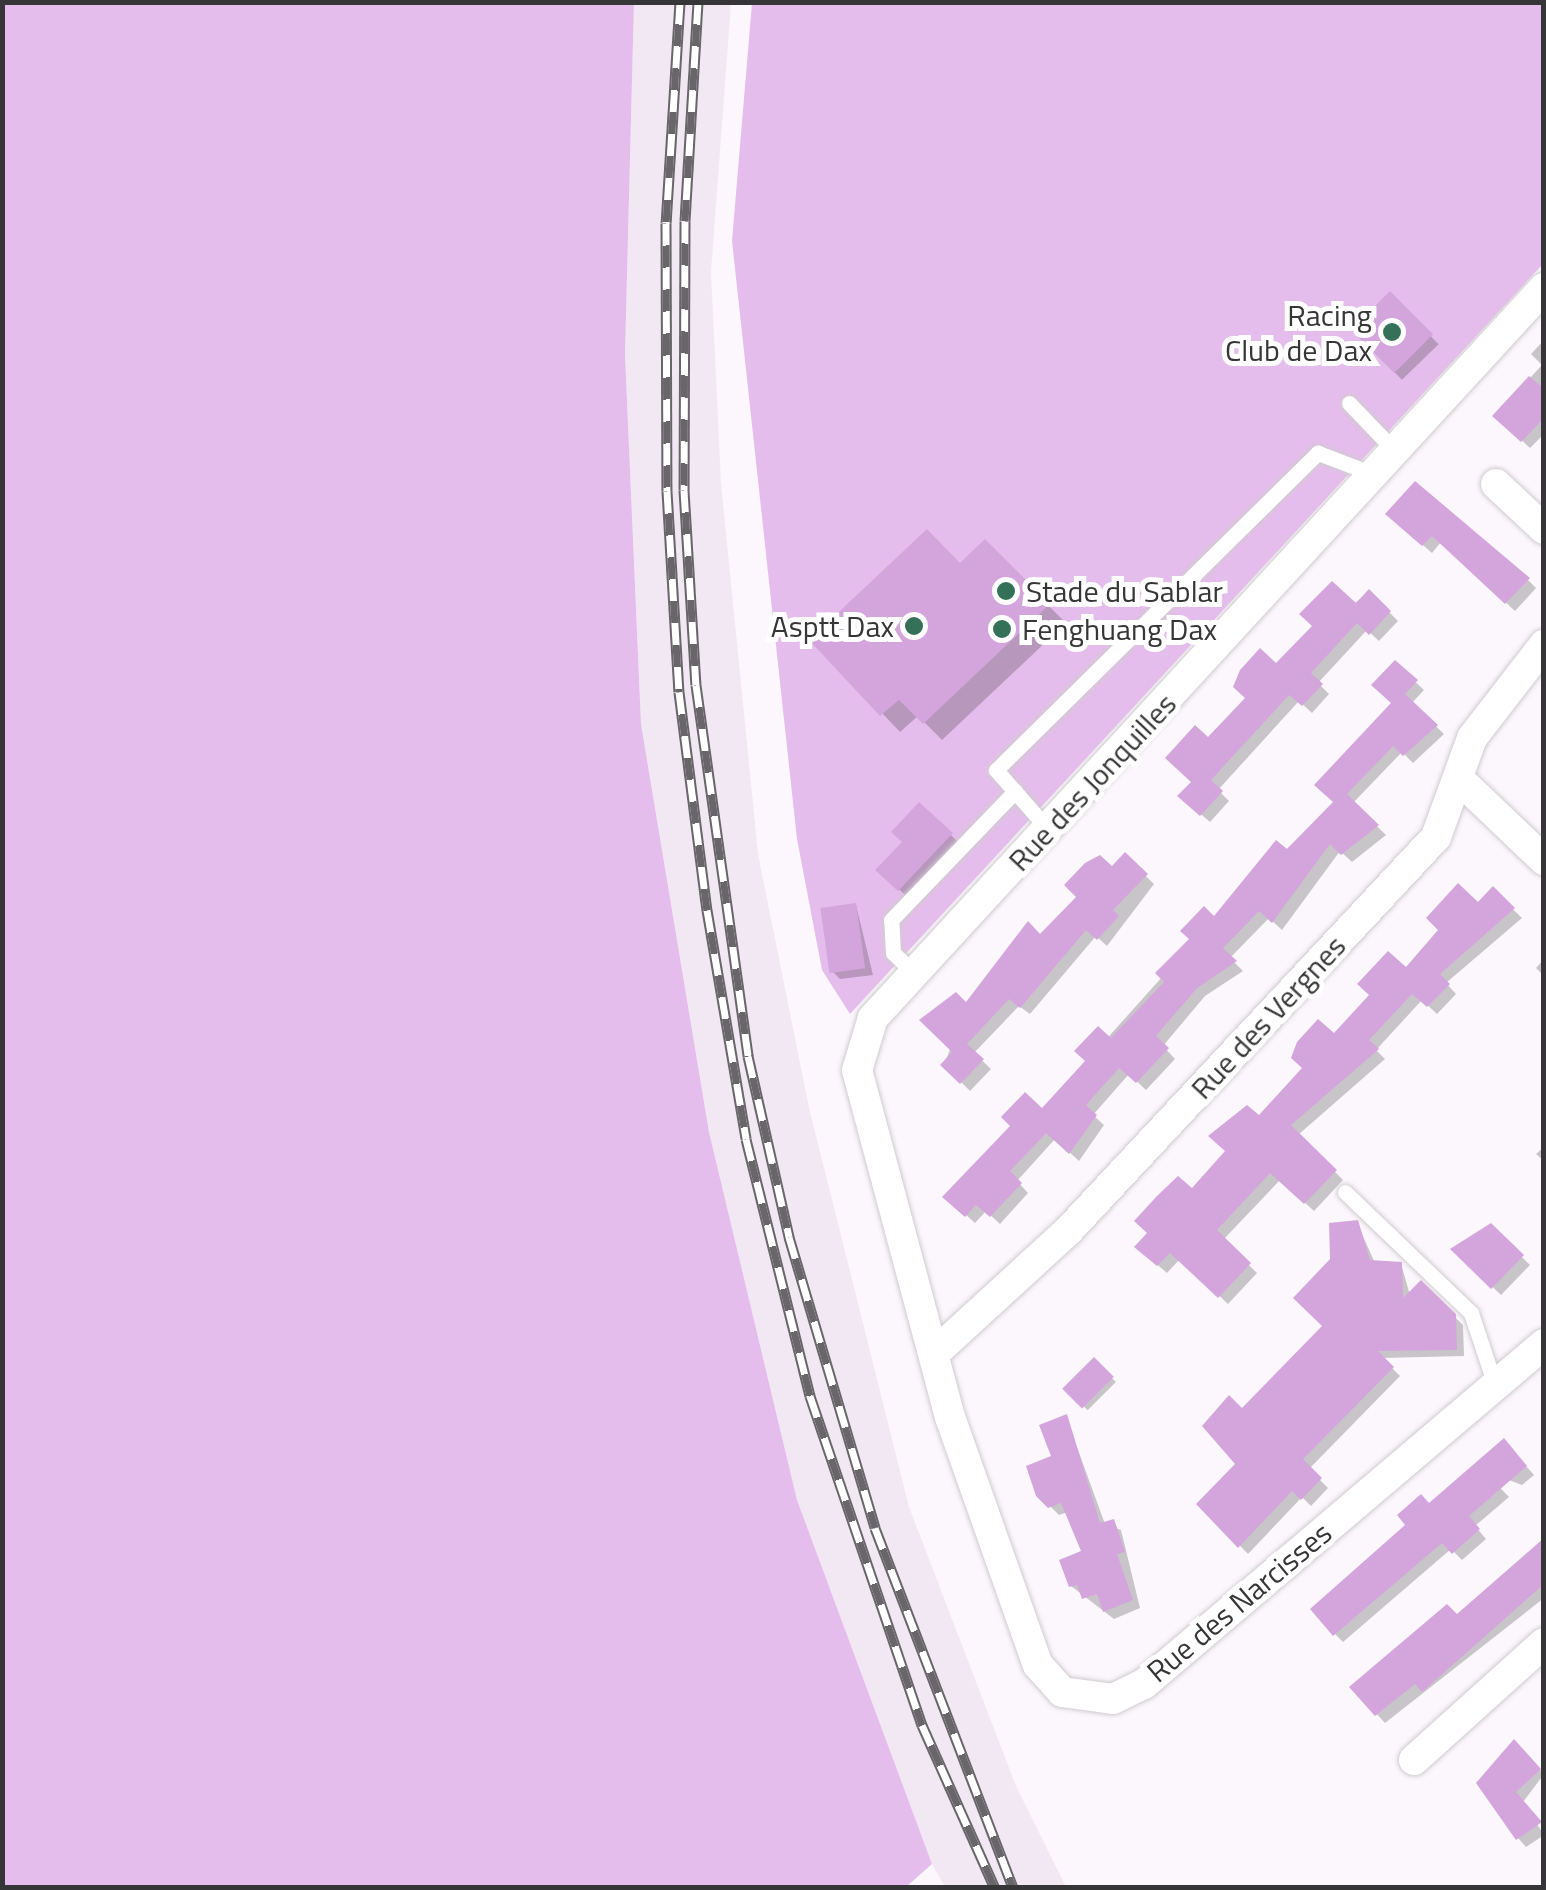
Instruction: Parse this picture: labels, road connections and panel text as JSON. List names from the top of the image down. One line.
{"streets":{"street":["Rue des Jonquilles","Rue des Vergnes","Rue des Narcisses"]},"crossings":[["Rue des Jonquilles","Rue des Vergnes"],["Rue des Jonquilles","Rue des Narcisses"],["Rue des Vergnes","Rue des Narcisses"]],"places":["Racing Club de Dax","Stade du Sablar","Asptt Dax","Fenghuang Dax"]}
